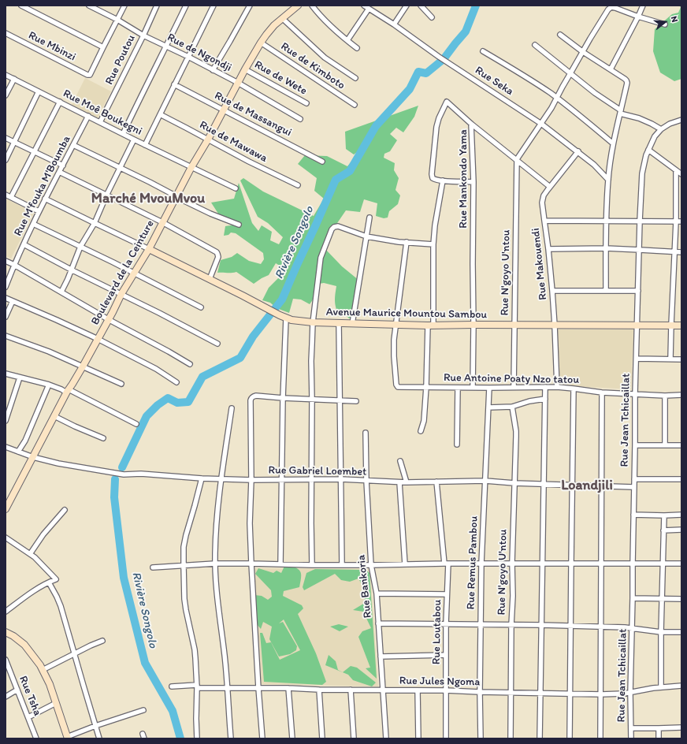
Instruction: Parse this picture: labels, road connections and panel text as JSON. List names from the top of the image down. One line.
{"streets":{"street":["Rue Mbinzi","Rue de Ngondji","Rue Poutou","Rue de Kimboto","Rue de Wete","Rue Seka","Rue Moê Boukegni","Rue de Massangui","Rue de Mawawa","Rue Mankondo Yama","Rue M'fouka M'Boumba","Rue Makouendi","Boulevard de la Ceinture","Rue N'goyo U'ntou","Avenue Maurice Mountou Sambou","Rue Antoine Poaty Nzo tatou","Rue Jean Tchicaillat","Rue Gabriel Loembet","Rue Remus Pambou","Rue Bankoria","Rue Loutabou","Rue Jules Ngoma","Rue Tsha"]},"crossings":[["Rue de Ngondji","Rue Poutou"],["Rue de Ngondji","Boulevard de la Ceinture"],["Rue Poutou","Rue Moê Boukegni"],["Rue de Kimboto","Boulevard de la Ceinture"],["Rue de Wete","Boulevard de la Ceinture"],["Rue Seka","Rue Makouendi"],["Rue Moê Boukegni","Rue M'fouka M'Boumba"],["Rue Moê Boukegni","Boulevard de la Ceinture"],["Rue de Massangui","Boulevard de la Ceinture"],["Rue de Mawawa","Boulevard de la Ceinture"],["Rue Mankondo Yama","Rue Makouendi"],["Rue Mankondo Yama","Rue N'goyo U'ntou"],["Rue Mankondo Yama","Avenue Maurice Mountou Sambou"],["Rue Mankondo Yama","Rue Antoine Poaty Nzo tatou"],["Rue Makouendi","Avenue Maurice Mountou Sambou"],["Rue Makouendi","Rue Antoine Poaty Nzo tatou"],["Boulevard de la Ceinture","Avenue Maurice Mountou Sambou"],["Boulevard de la Ceinture","Rue Gabriel Loembet"],["Rue N'goyo U'ntou","Avenue Maurice Mountou Sambou"],["Rue N'goyo U'ntou","Rue Antoine Poaty Nzo tatou"],["Rue N'goyo U'ntou","Rue Gabriel Loembet"],["Rue N'goyo U'ntou","Rue Jules Ngoma"],["Avenue Maurice Mountou Sambou","Rue Antoine Poaty Nzo tatou"],["Avenue Maurice Mountou Sambou","Rue Jean Tchicaillat"],["Rue Antoine Poaty Nzo tatou","Rue Jean Tchicaillat"],["Rue Antoine Poaty Nzo tatou","Rue Remus Pambou"],["Rue Jean Tchicaillat","Rue Gabriel Loembet"],["Rue Jean Tchicaillat","Rue Jules Ngoma"],["Rue Gabriel Loembet","Rue Remus Pambou"],["Rue Gabriel Loembet","Rue Bankoria"],["Rue Gabriel Loembet","Rue Loutabou"],["Rue Remus Pambou","Rue Jules Ngoma"],["Rue Bankoria","Rue Jules Ngoma"],["Rue Loutabou","Rue Jules Ngoma"]],"districts":["Marché MvouMvou","Loandjili"],"water":["Rivière Songolo"],"north":"right"}
